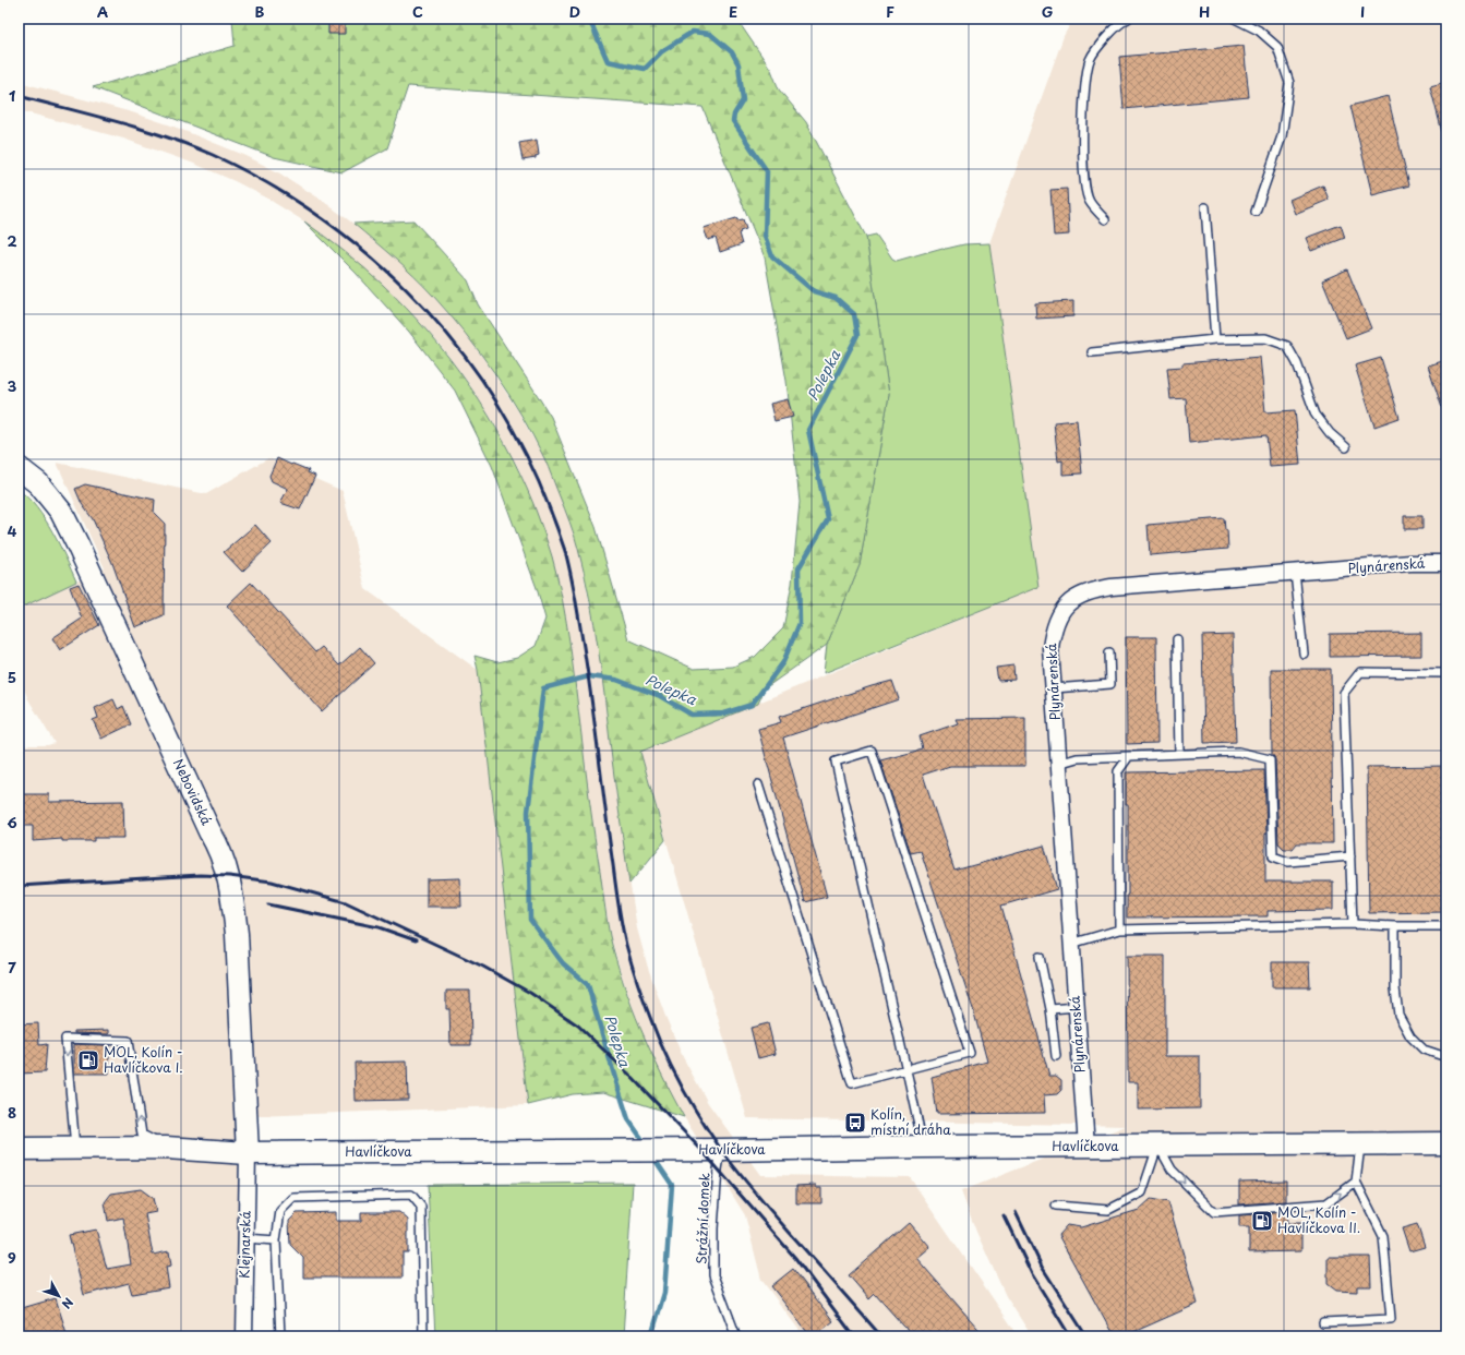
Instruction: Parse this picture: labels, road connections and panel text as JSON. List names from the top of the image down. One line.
{"streets":{"street":["Plynárenská","Nebovidská","Havlíčkova","Klejnarská"],"lane":["Strážní domek"]},"crossings":[["Plynárenská","Havlíčkova"],["Nebovidská","Havlíčkova"],["Nebovidská","Klejnarská"],["Havlíčkova","Strážní domek"],["Havlíčkova","Klejnarská"]],"water":["Polepka"],"places":{"fuel station":["MOL, Kolín - Havlíčkova I.","MOL, Kolín - Havlíčkova II."],"bus stop":["Kolín, místní dráha"]},"north":"bottom right","grid":{"columns":["A","B","C","D","E","F","G","H","I"],"rows":["1","2","3","4","5","6","7","8","9"]}}
